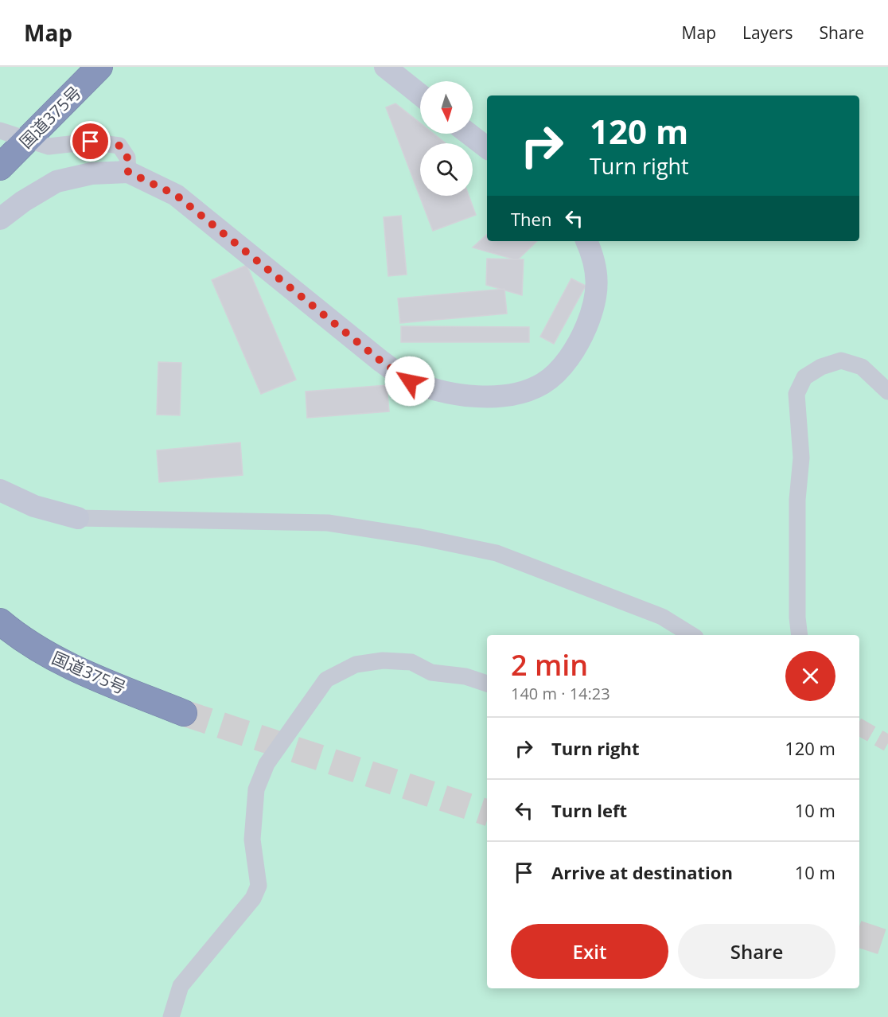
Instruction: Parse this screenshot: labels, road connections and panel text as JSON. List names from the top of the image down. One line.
{"streets":{"highway":["国道375号"]},"north":"bottom","page":{"header":"Map","nav":["Map","Layers","Share"],"turn":["120 m","Turn right"],"then":"Then","heading":["2 min","140 m · 14:23"],"list":[{"name":"Turn right","value":"120 m"},{"name":"Turn left","value":"10 m"},{"name":"Arrive at destination","value":"10 m"}],"buttons":["Exit","Share"]}}
